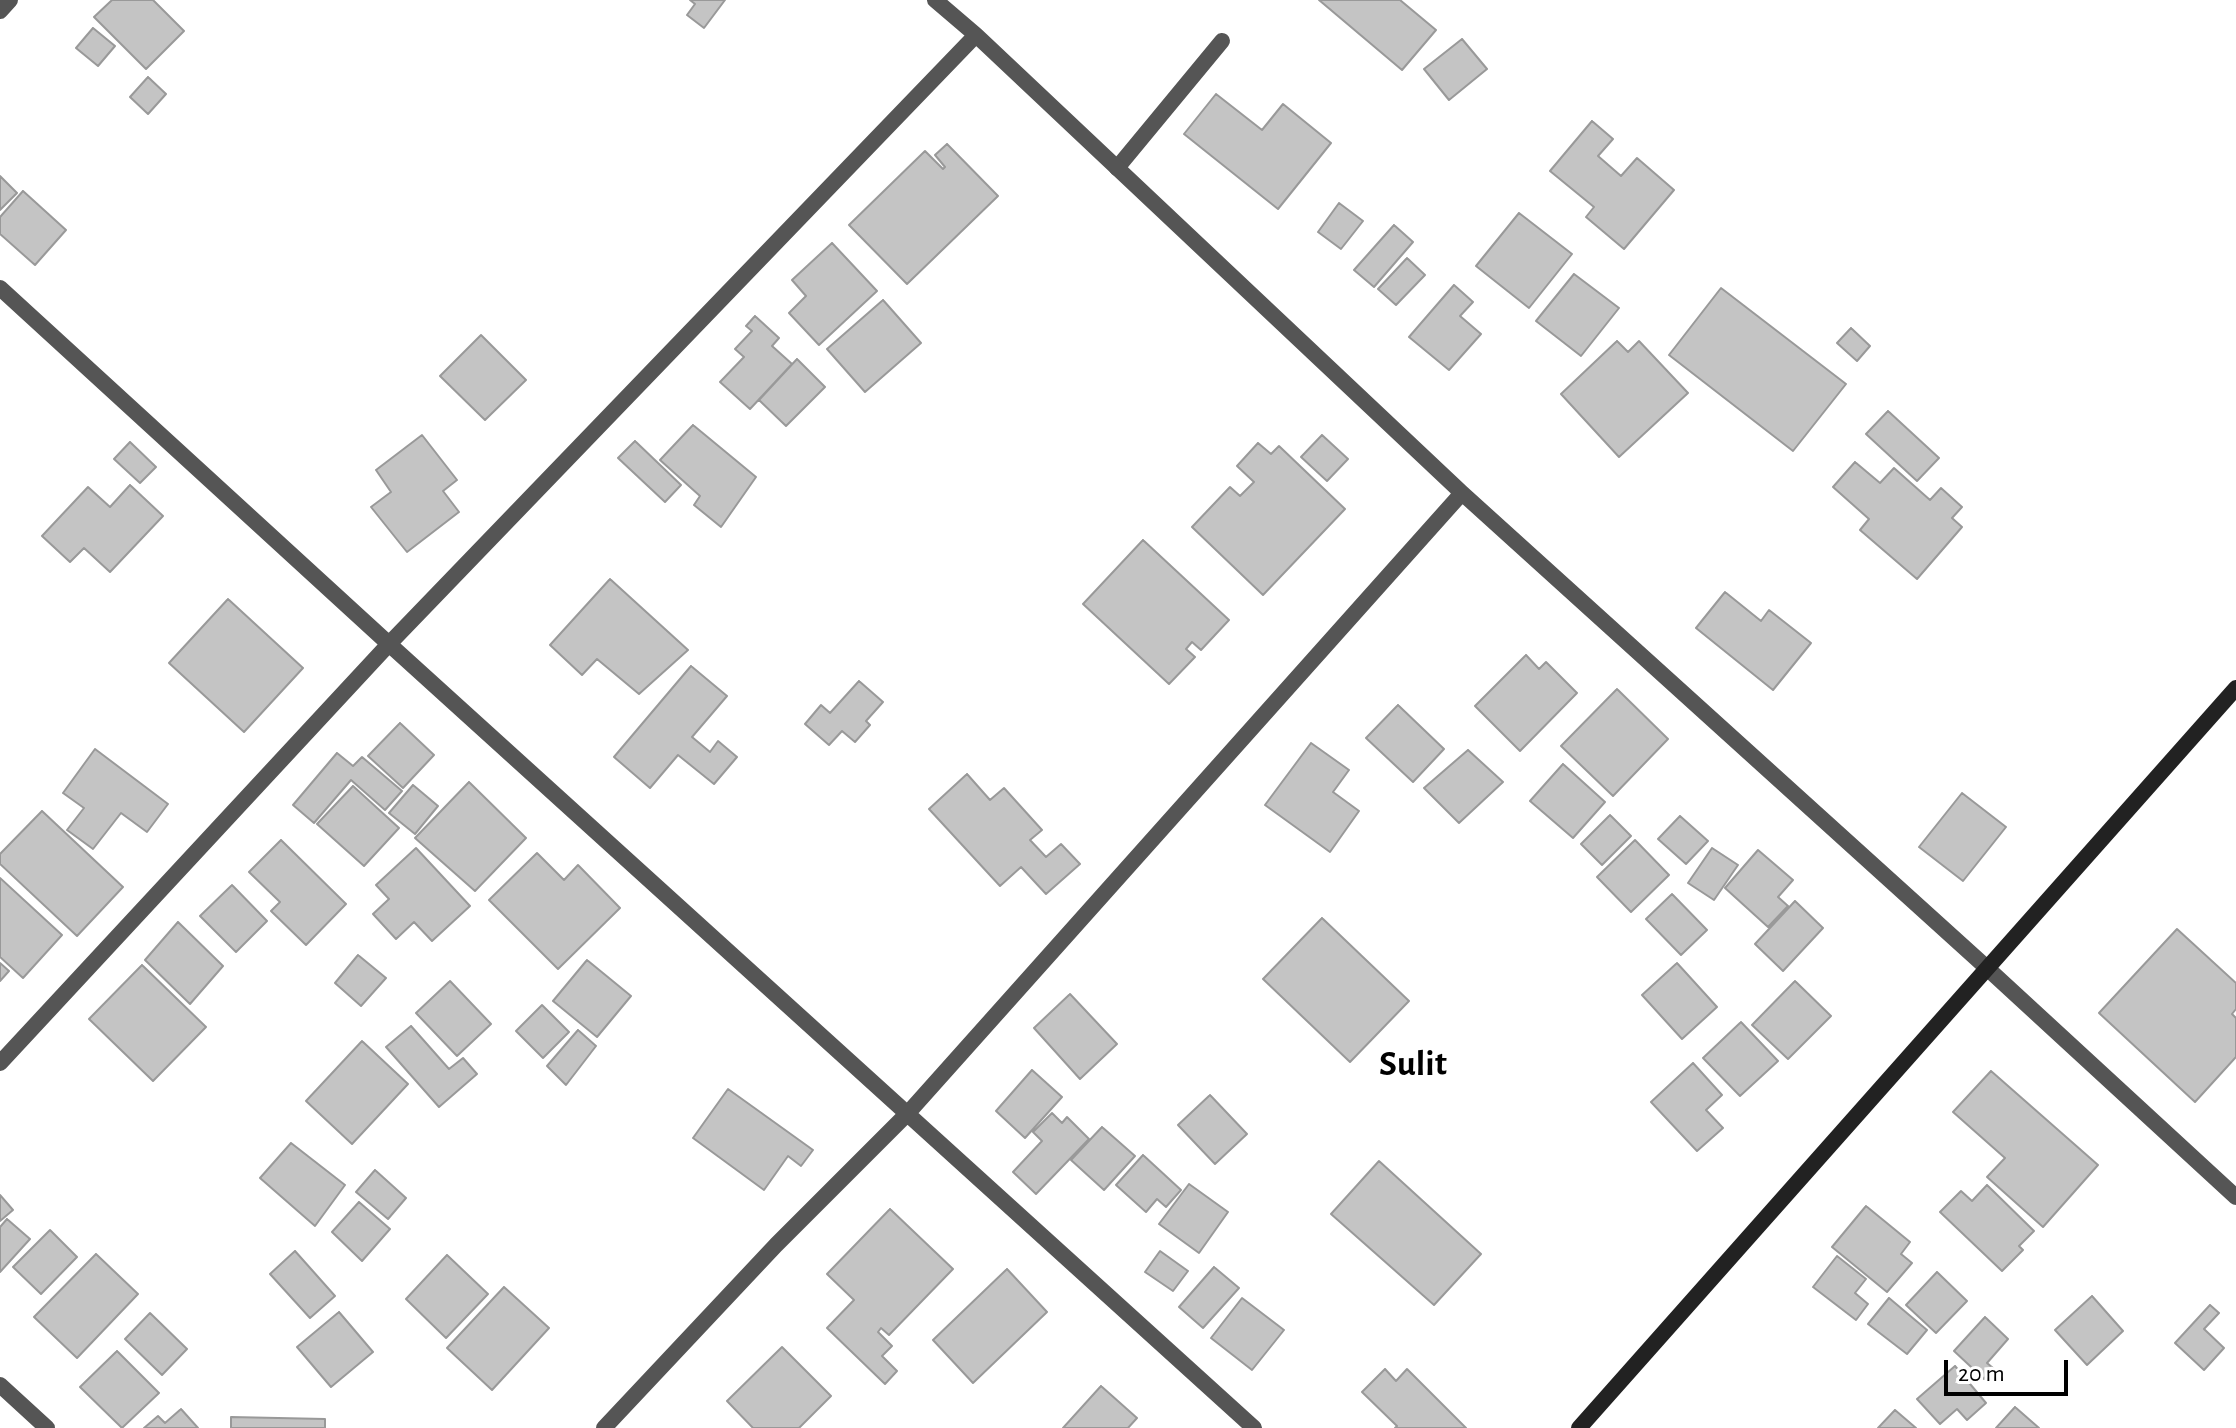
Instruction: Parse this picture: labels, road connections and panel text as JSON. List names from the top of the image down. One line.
{"districts":["Sulit"],"scale_bar":"20 m"}
